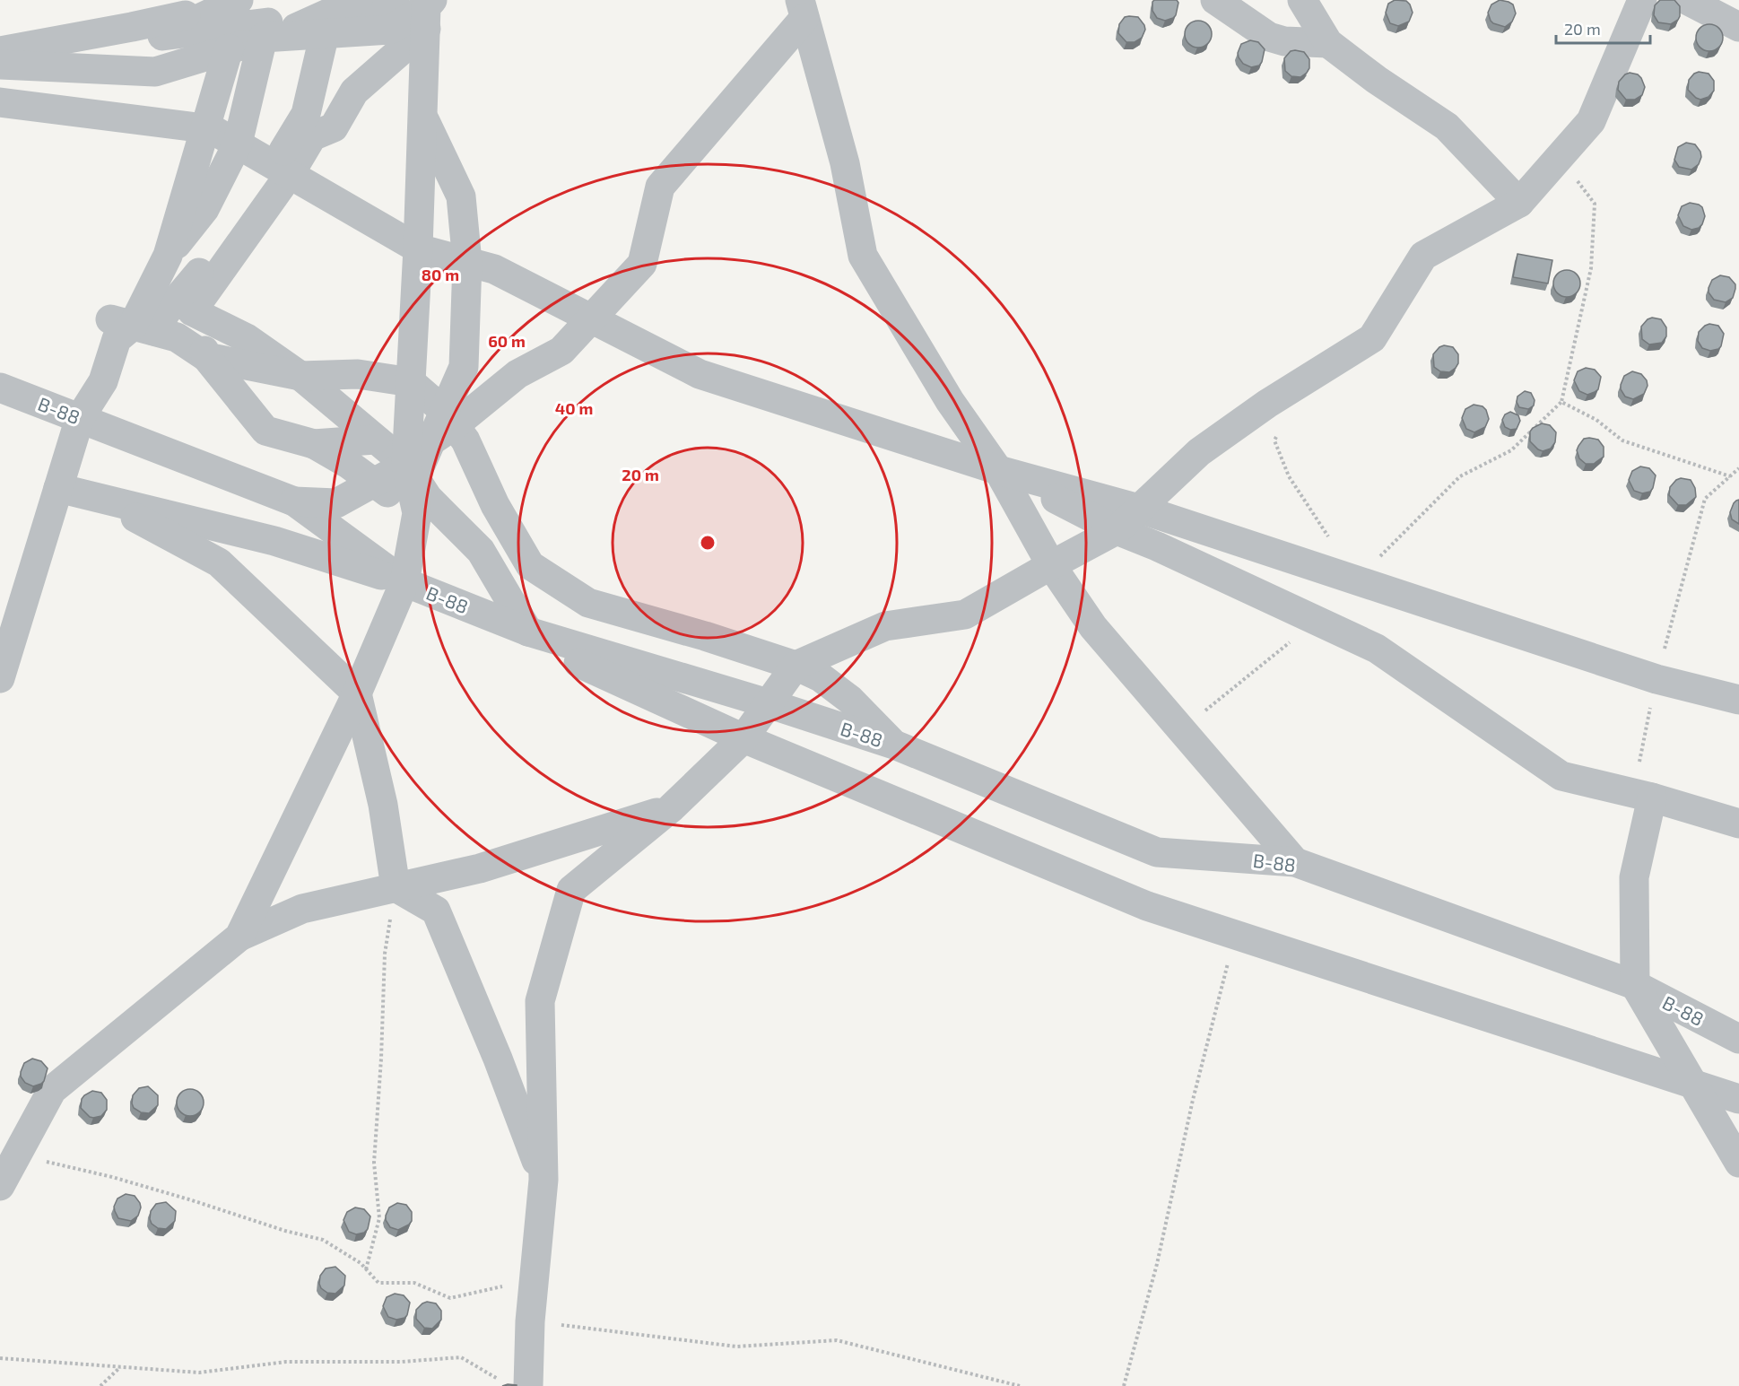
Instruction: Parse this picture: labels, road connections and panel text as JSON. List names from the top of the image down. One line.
{"streets":{"street":["B-88"]},"scale_bar":"20 m","rings":["80 m","60 m","40 m","20 m"]}
